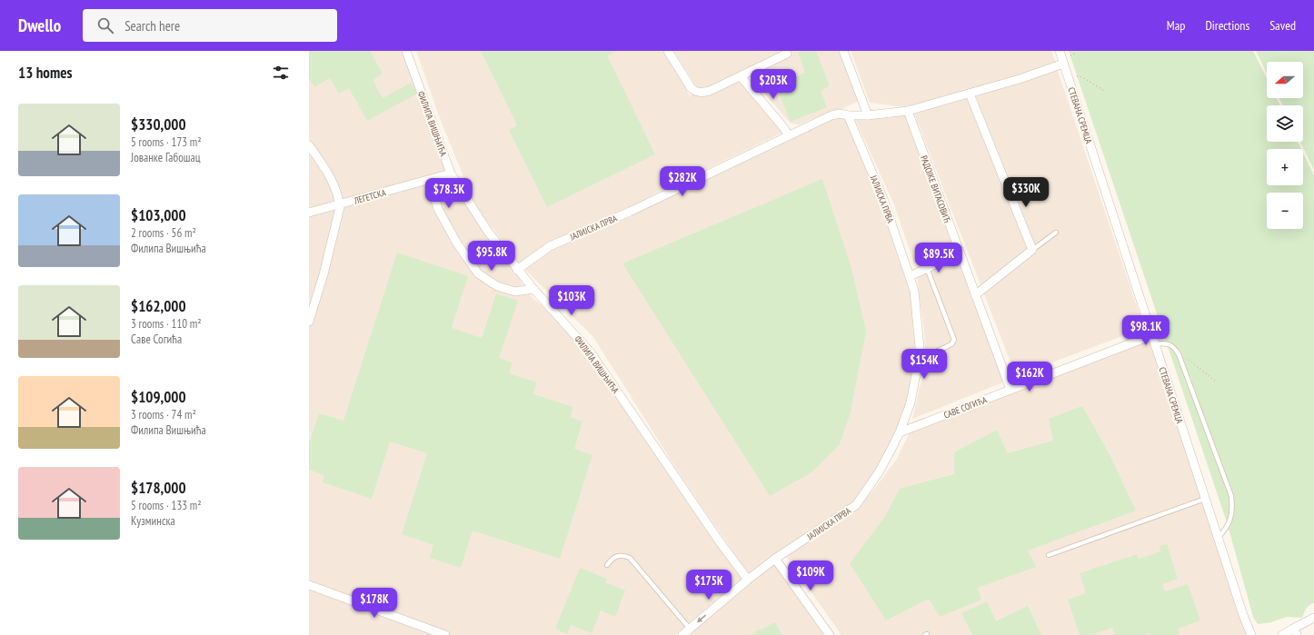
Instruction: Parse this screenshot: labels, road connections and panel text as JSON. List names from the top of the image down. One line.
{"streets":{"street":["СТЕВАНА СРЕМЦА","ФИЛИПА ВИШЊИЋА","РАДОЈКЕ ВИТАСОВИЋ","ЛЕГЕТСКА","ЈАЛИЈСКА ПРВА","САВЕ СОГИЋА"]},"crossings":[["СТЕВАНА СРЕМЦА","САВЕ СОГИЋА"],["ФИЛИПА ВИШЊИЋА","ЛЕГЕТСКА"],["ФИЛИПА ВИШЊИЋА","ЈАЛИЈСКА ПРВА"],["РАДОЈКЕ ВИТАСОВИЋ","САВЕ СОГИЋА"],["ЈАЛИЈСКА ПРВА","САВЕ СОГИЋА"]],"north":"left","page":{"header":"Dwello","search":"Search here","nav":["Map","Directions","Saved"],"heading":"13 homes","map_buttons":["+","−"],"price":["$203K","$282K","$330K","$78.3K","$95.8K","$89.5K","$103K","$98.1K","$154K","$162K","$109K","$175K","$178K"],"list":[{"name":"$330,000","note":"5 rooms · 173 m² · Јованке Габошац"},{"name":"$103,000","note":"2 rooms · 56 m² · Филипа Вишњића"},{"name":"$162,000","note":"3 rooms · 110 m² · Саве Согића"},{"name":"$109,000","note":"3 rooms · 74 m² · Филипа Вишњића"},{"name":"$178,000","note":"5 rooms · 133 m² · Кузминска"}]}}
